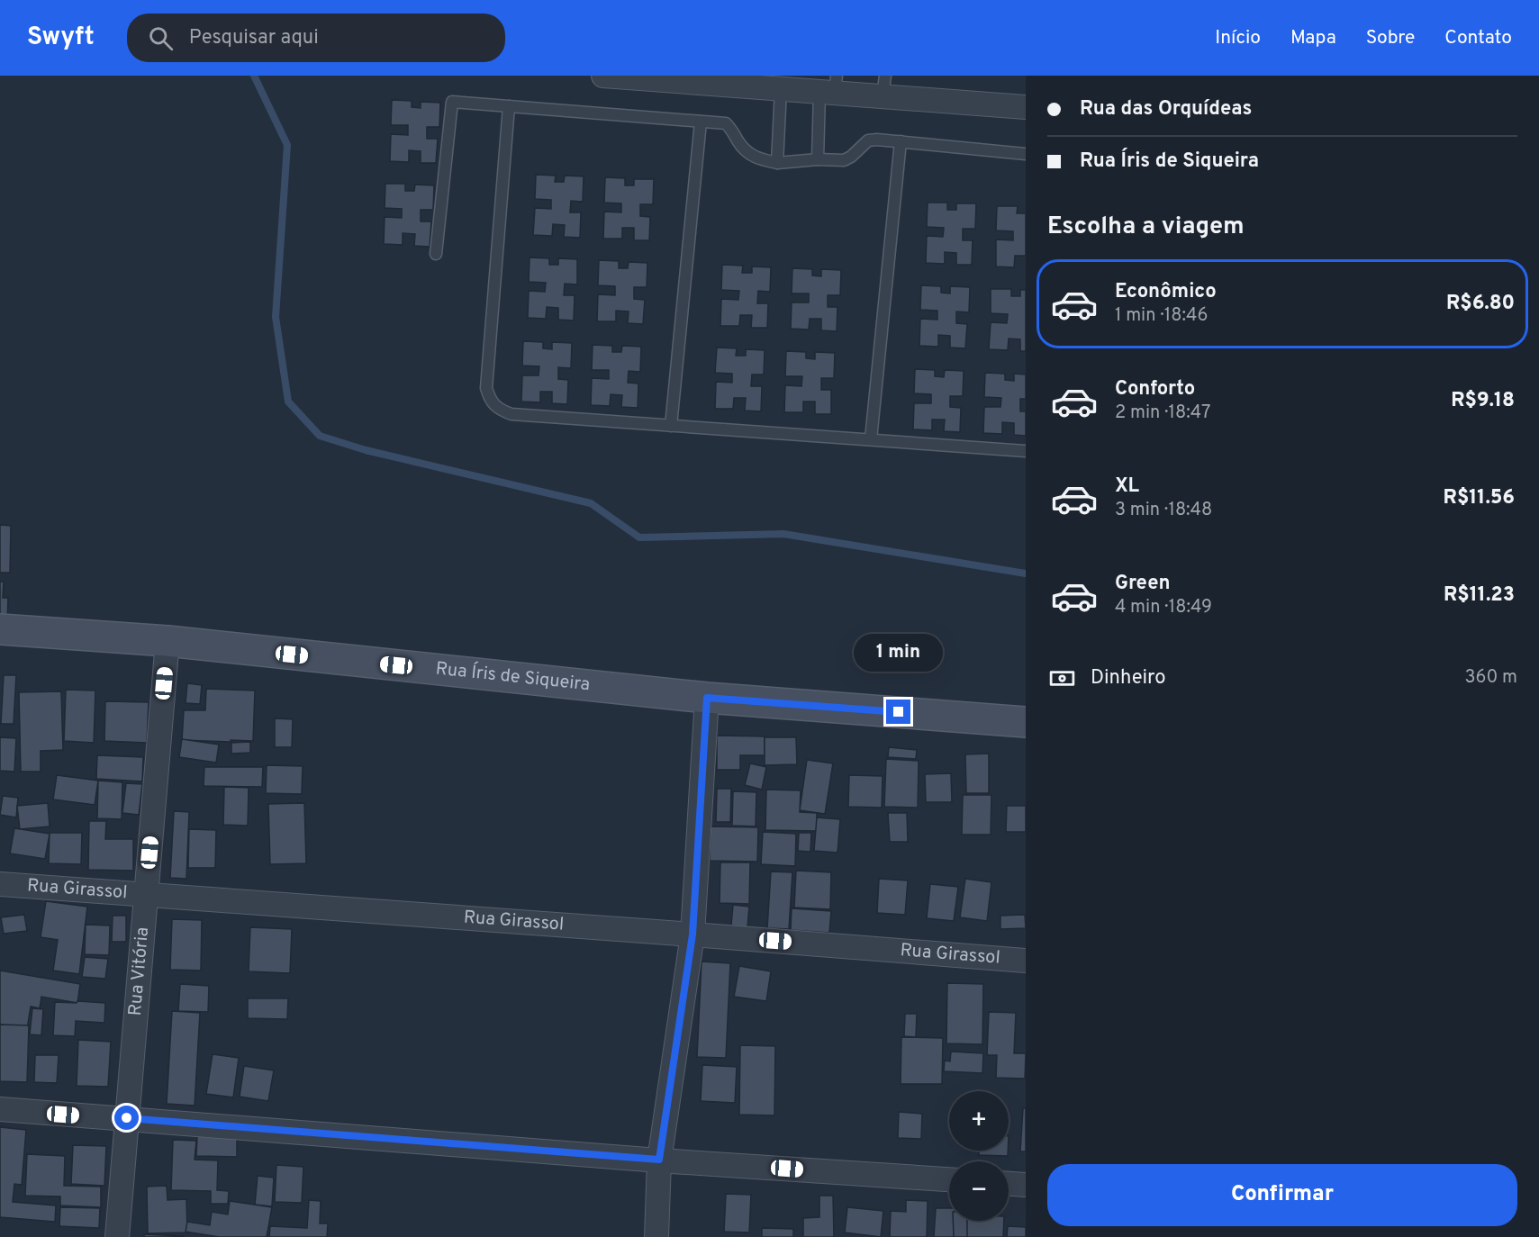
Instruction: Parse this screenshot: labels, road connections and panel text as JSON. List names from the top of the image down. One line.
{"streets":{"street":["Rua Íris de Siqueira","Rua Girassol","Rua Vitória"]},"crossings":[["Rua Íris de Siqueira","Rua Vitória"],["Rua Girassol","Rua Vitória"]],"page":{"header":"Swyft","search":"Pesquisar aqui","nav":["Início","Mapa","Sobre","Contato"],"banner":["Rua das Orquídeas","Rua Íris de Siqueira"],"heading":"Escolha a viagem","list":[{"name":"Econômico","note":"1 min · 18:46","value":"R$6.80"},{"name":"Conforto","note":"2 min · 18:47","value":"R$9.18"},{"name":"XL","note":"3 min · 18:48","value":"R$11.56"},{"name":"Green","note":"4 min · 18:49","value":"R$11.23"}],"bubble":"1 min","pay":["Dinheiro","360 m"],"map_buttons":["+","−"],"buttons":"Confirmar"}}
